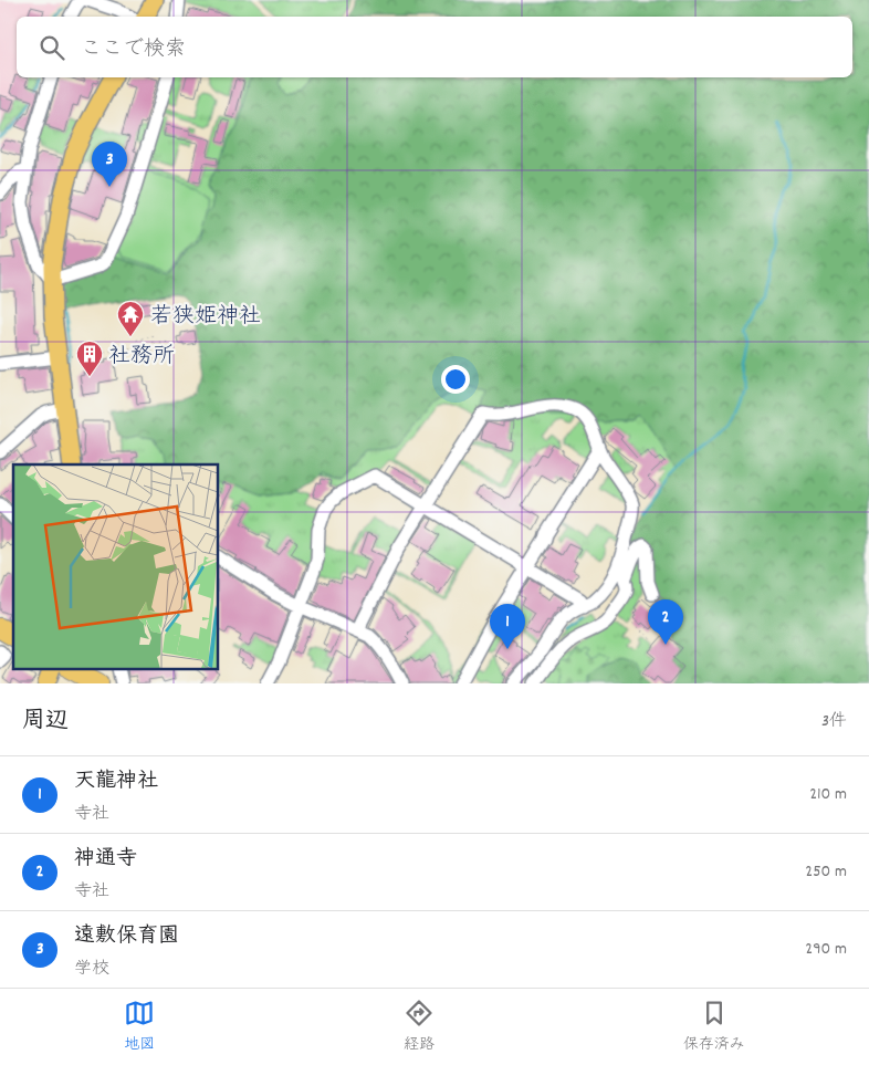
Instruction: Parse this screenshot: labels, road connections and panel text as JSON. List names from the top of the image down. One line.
{"places":{"temple":["若狭姫神社"],"building":["社務所"]},"page":{"search":"ここで検索","pins":["3","2","1"],"heading":["周辺","3件"],"list":[{"mark":"1","name":"天龍神社","note":"寺社","value":"210 m"},{"mark":"2","name":"神通寺","note":"寺社","value":"250 m"},{"mark":"3","name":"遠敷保育園","note":"学校","value":"290 m"}],"nav":["地図","経路","保存済み"]}}
